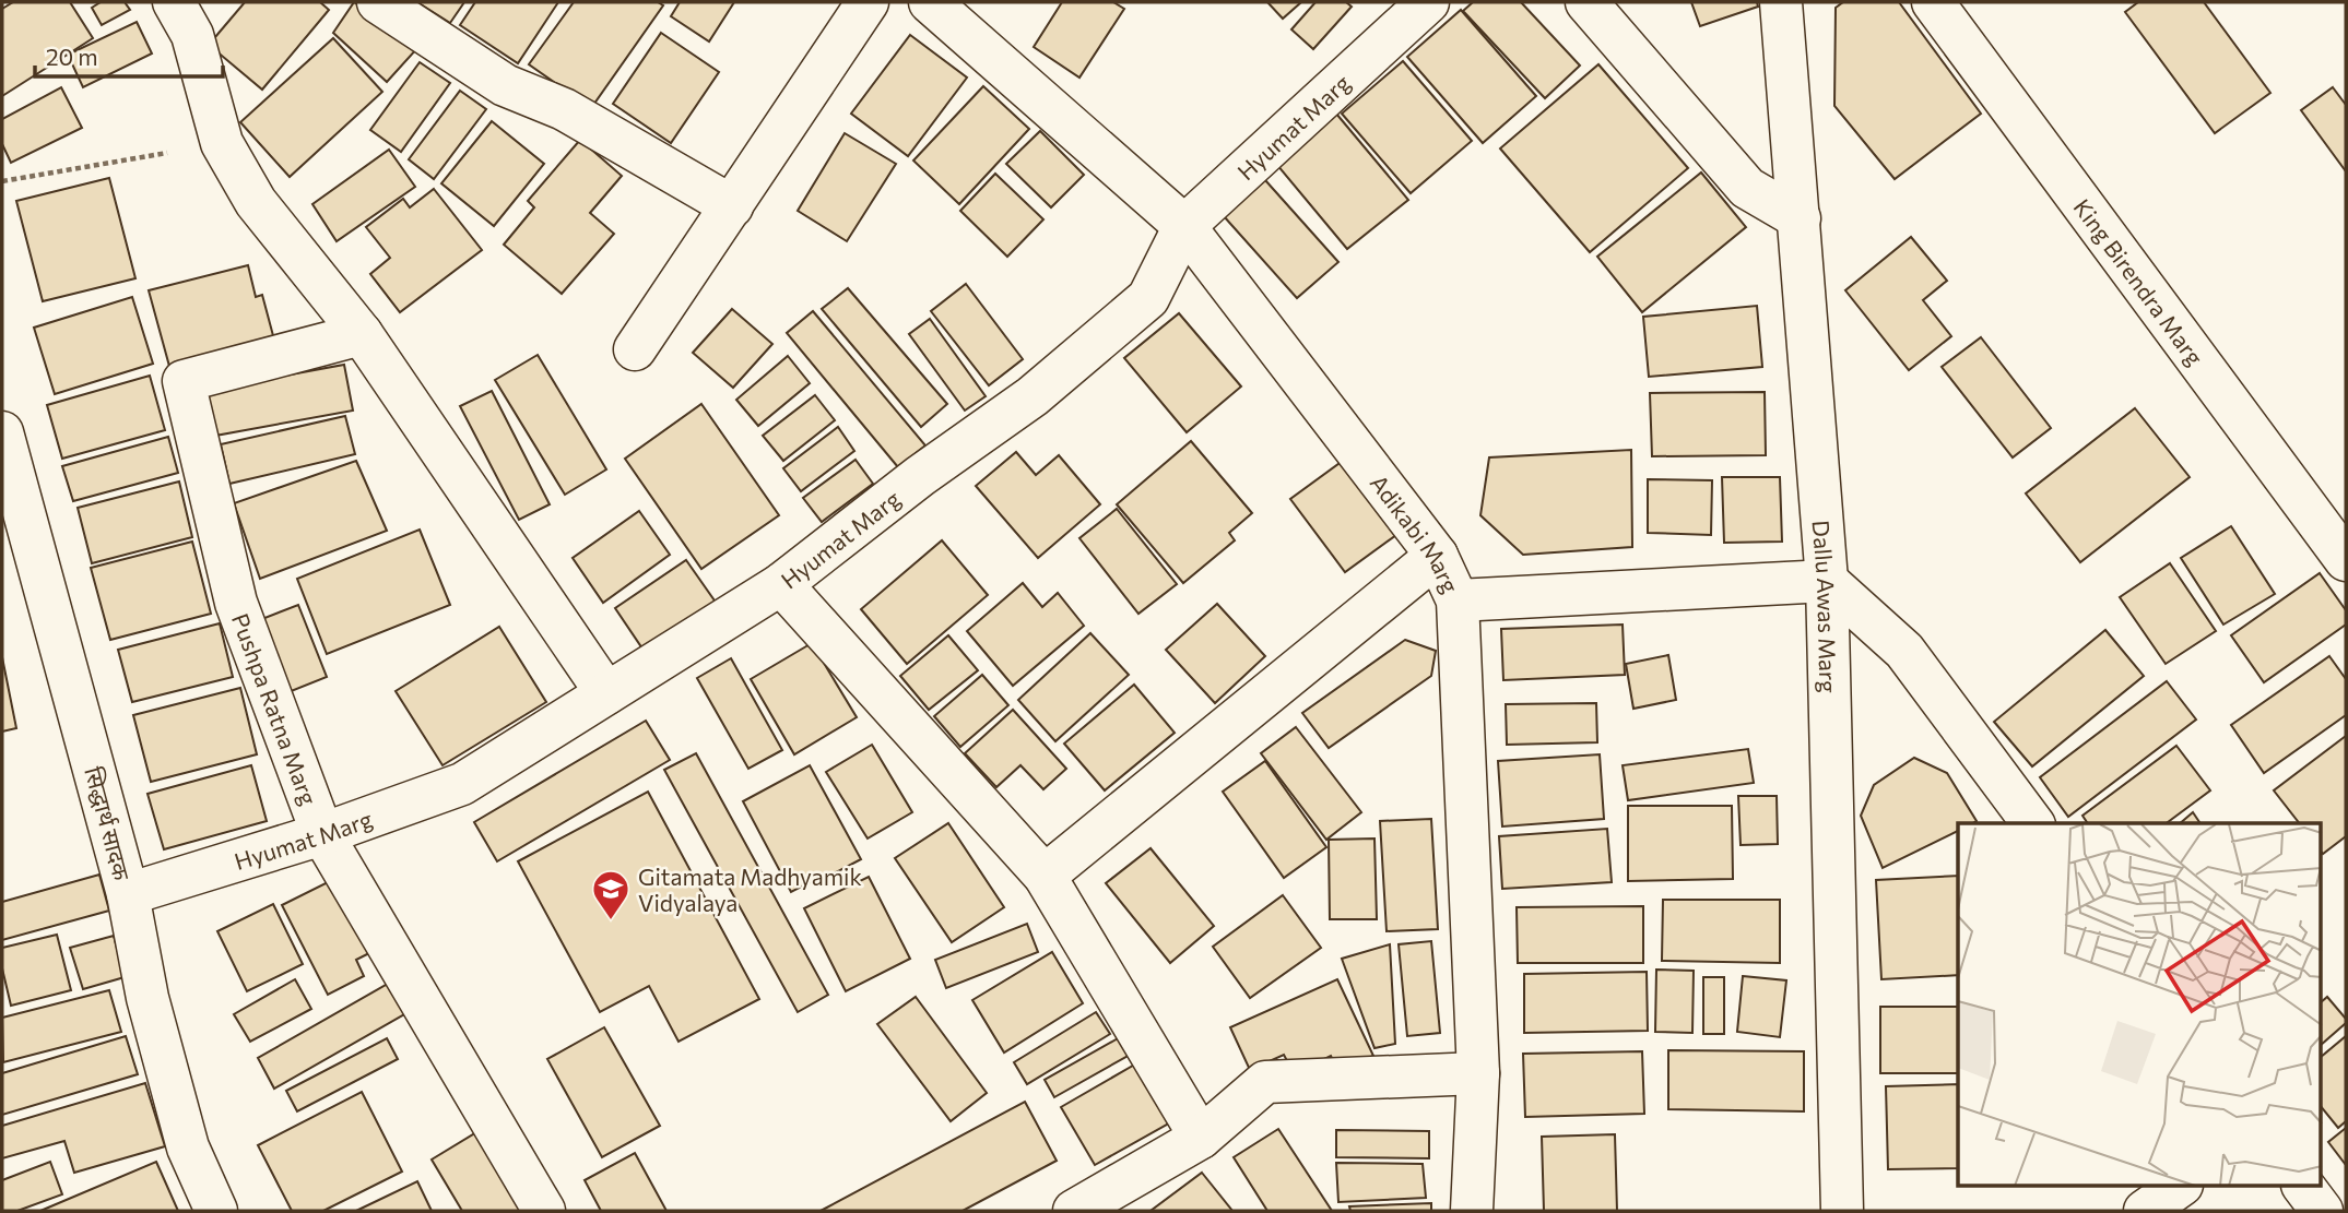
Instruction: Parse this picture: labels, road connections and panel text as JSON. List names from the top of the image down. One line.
{"streets":{"street":["Hyumat Marg","King Birendra Marg","Adikabi Marg","Dallu Awas Marg","Pushpa Ratna Marg","सिद्धार्थ सादक"]},"crossings":[["Hyumat Marg","Adikabi Marg"],["Hyumat Marg","Pushpa Ratna Marg"],["Hyumat Marg","सिद्धार्थ सादक"],["Adikabi Marg","Dallu Awas Marg"]],"places":{"school or university":["Gitamata Madhyamik Vidyalaya"]},"scale_bar":"20 m"}
